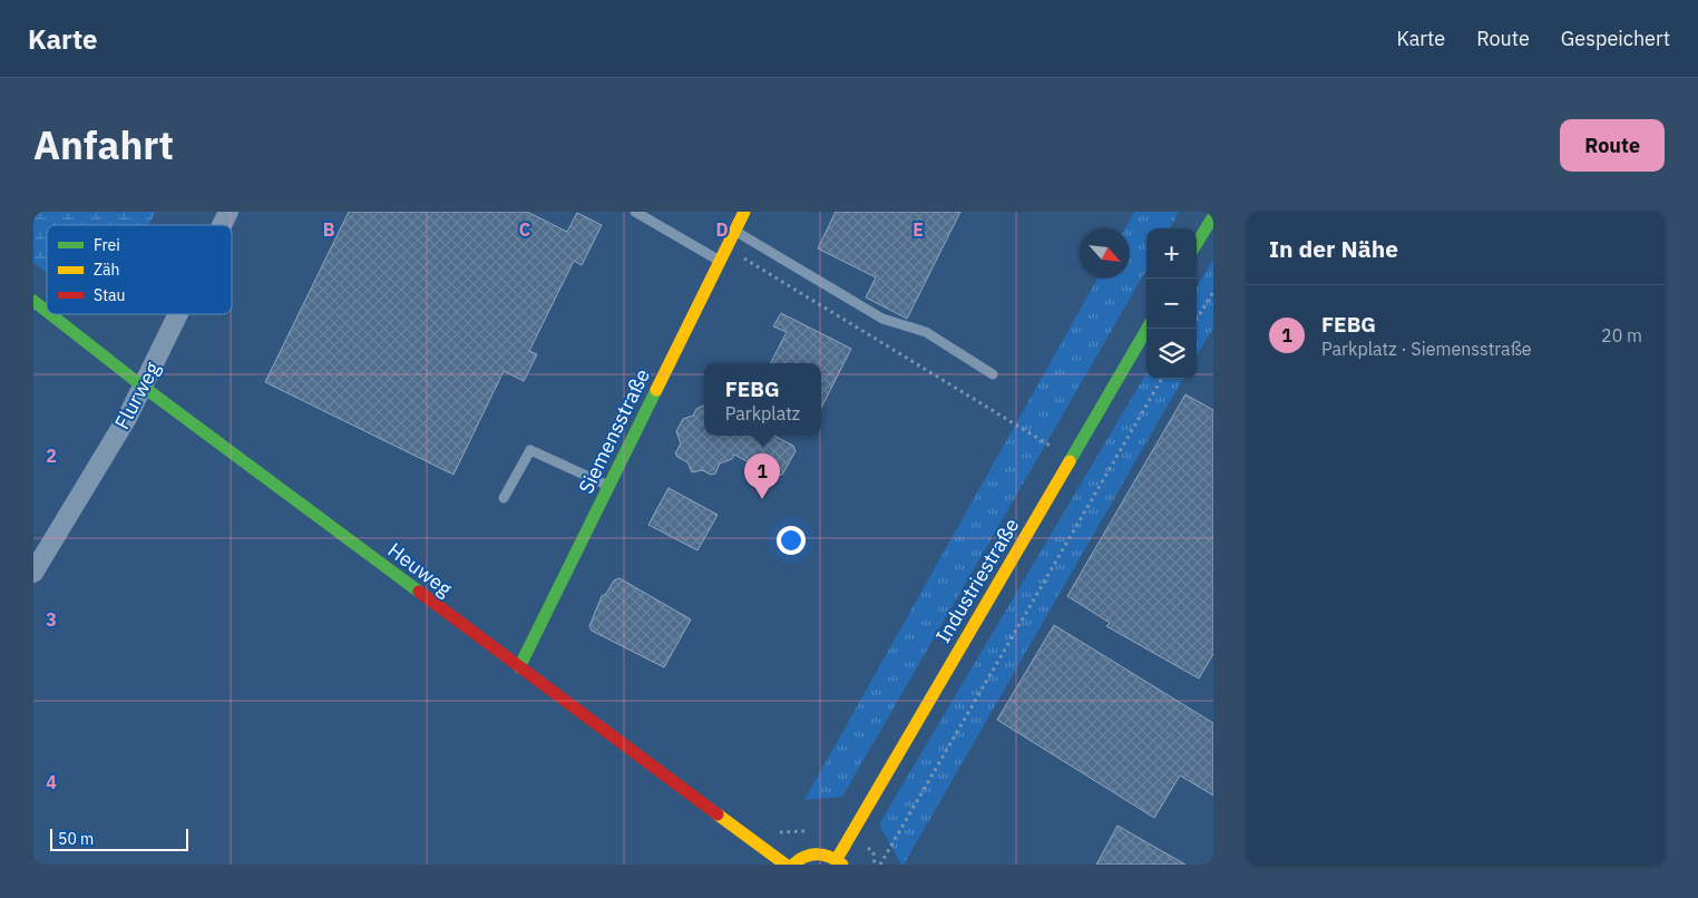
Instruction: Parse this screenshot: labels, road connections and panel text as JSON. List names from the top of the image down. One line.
{"streets":{"street":["Flurweg","Siemensstraße","Heuweg","Industriestraße"]},"crossings":[["Flurweg","Heuweg"],["Siemensstraße","Heuweg"]],"legend":["Frei","Zäh","Stau"],"scale_bar":"50 m","north":"bottom right","page":{"header":"Karte","nav":["Karte","Route","Gespeichert"],"title":"Anfahrt","buttons":"Route","heading":"In der Nähe","map_buttons":["+","−"],"list":[{"mark":"1","name":"FEBG","note":"Parkplatz · Siemensstraße","value":"20 m"}],"popup":["FEBG","Parkplatz"],"pins":"1","scale":"50 m"},"grid":{"columns":["B","C","D","E"],"rows":["2","3","4"]}}
